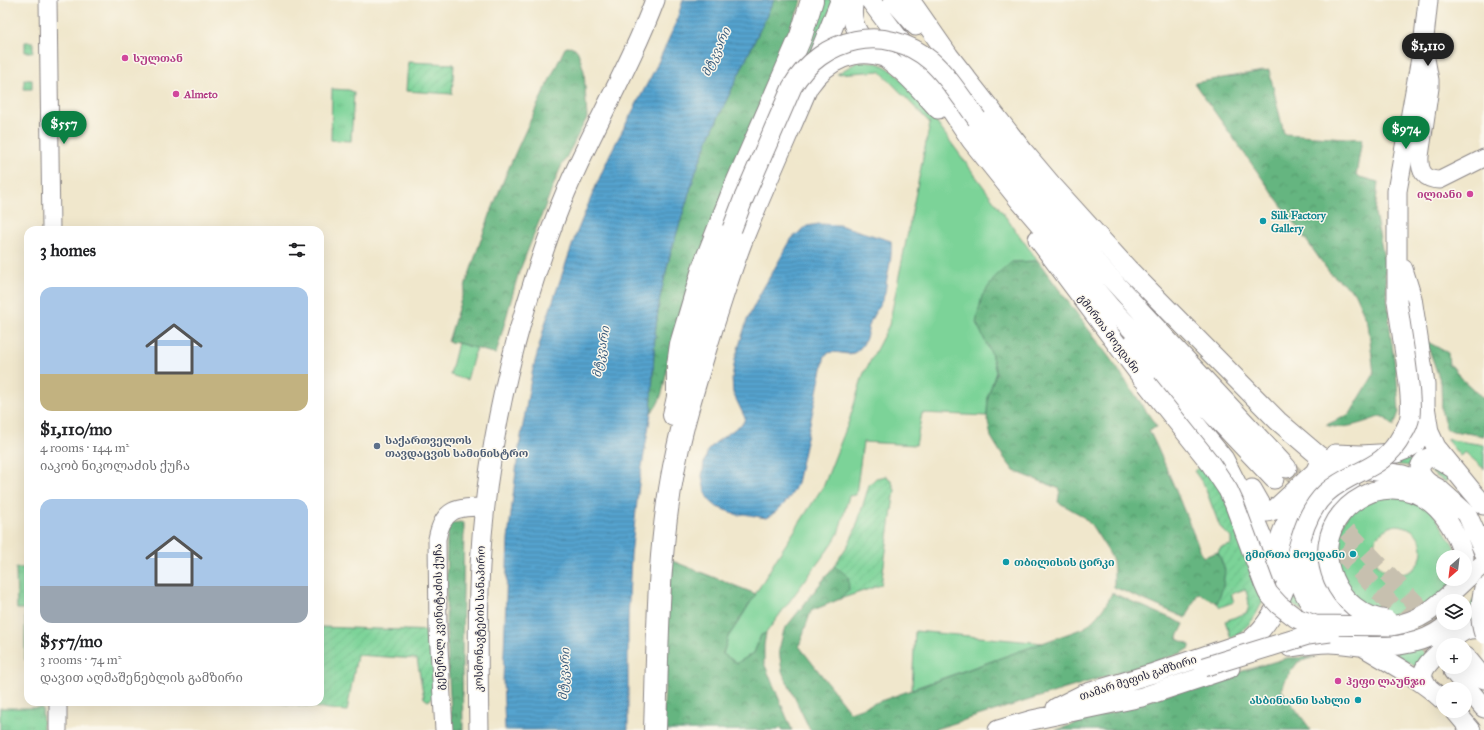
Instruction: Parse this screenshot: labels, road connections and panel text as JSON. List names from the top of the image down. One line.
{"streets":{"main road":["გმირთა მოედანი","გენერალ კვინიტაძის ქუჩა","კოსმონავტების სანაპირო","თამარ მეფის გამზირი"]},"crossings":[["გმირთა მოედანი","თამარ მეფის გამზირი"],["გენერალ კვინიტაძის ქუჩა","კოსმონავტების სანაპირო"]],"water":["მტკვარი"],"places":["სულთან","Almeto","ილიანი","Silk Factory Gallery","საქართველოს თავდაცვის სამინისტრო","გმირთა მოედანი","თბილისის ცირკი","ჰეფი ლაუნჯი","ასბინიანი სახლი"],"north":"bottom left","page":{"price":["$1,110","$557","$974"],"heading":"3 homes","list":[{"name":"$1,110/mo","note":"4 rooms · 144 m² · იაკობ ნიკოლაძის ქუჩა"},{"name":"$557/mo","note":"3 rooms · 74 m² · დავით აღმაშენებლის გამზირი"}],"map_buttons":["+","−"]}}
